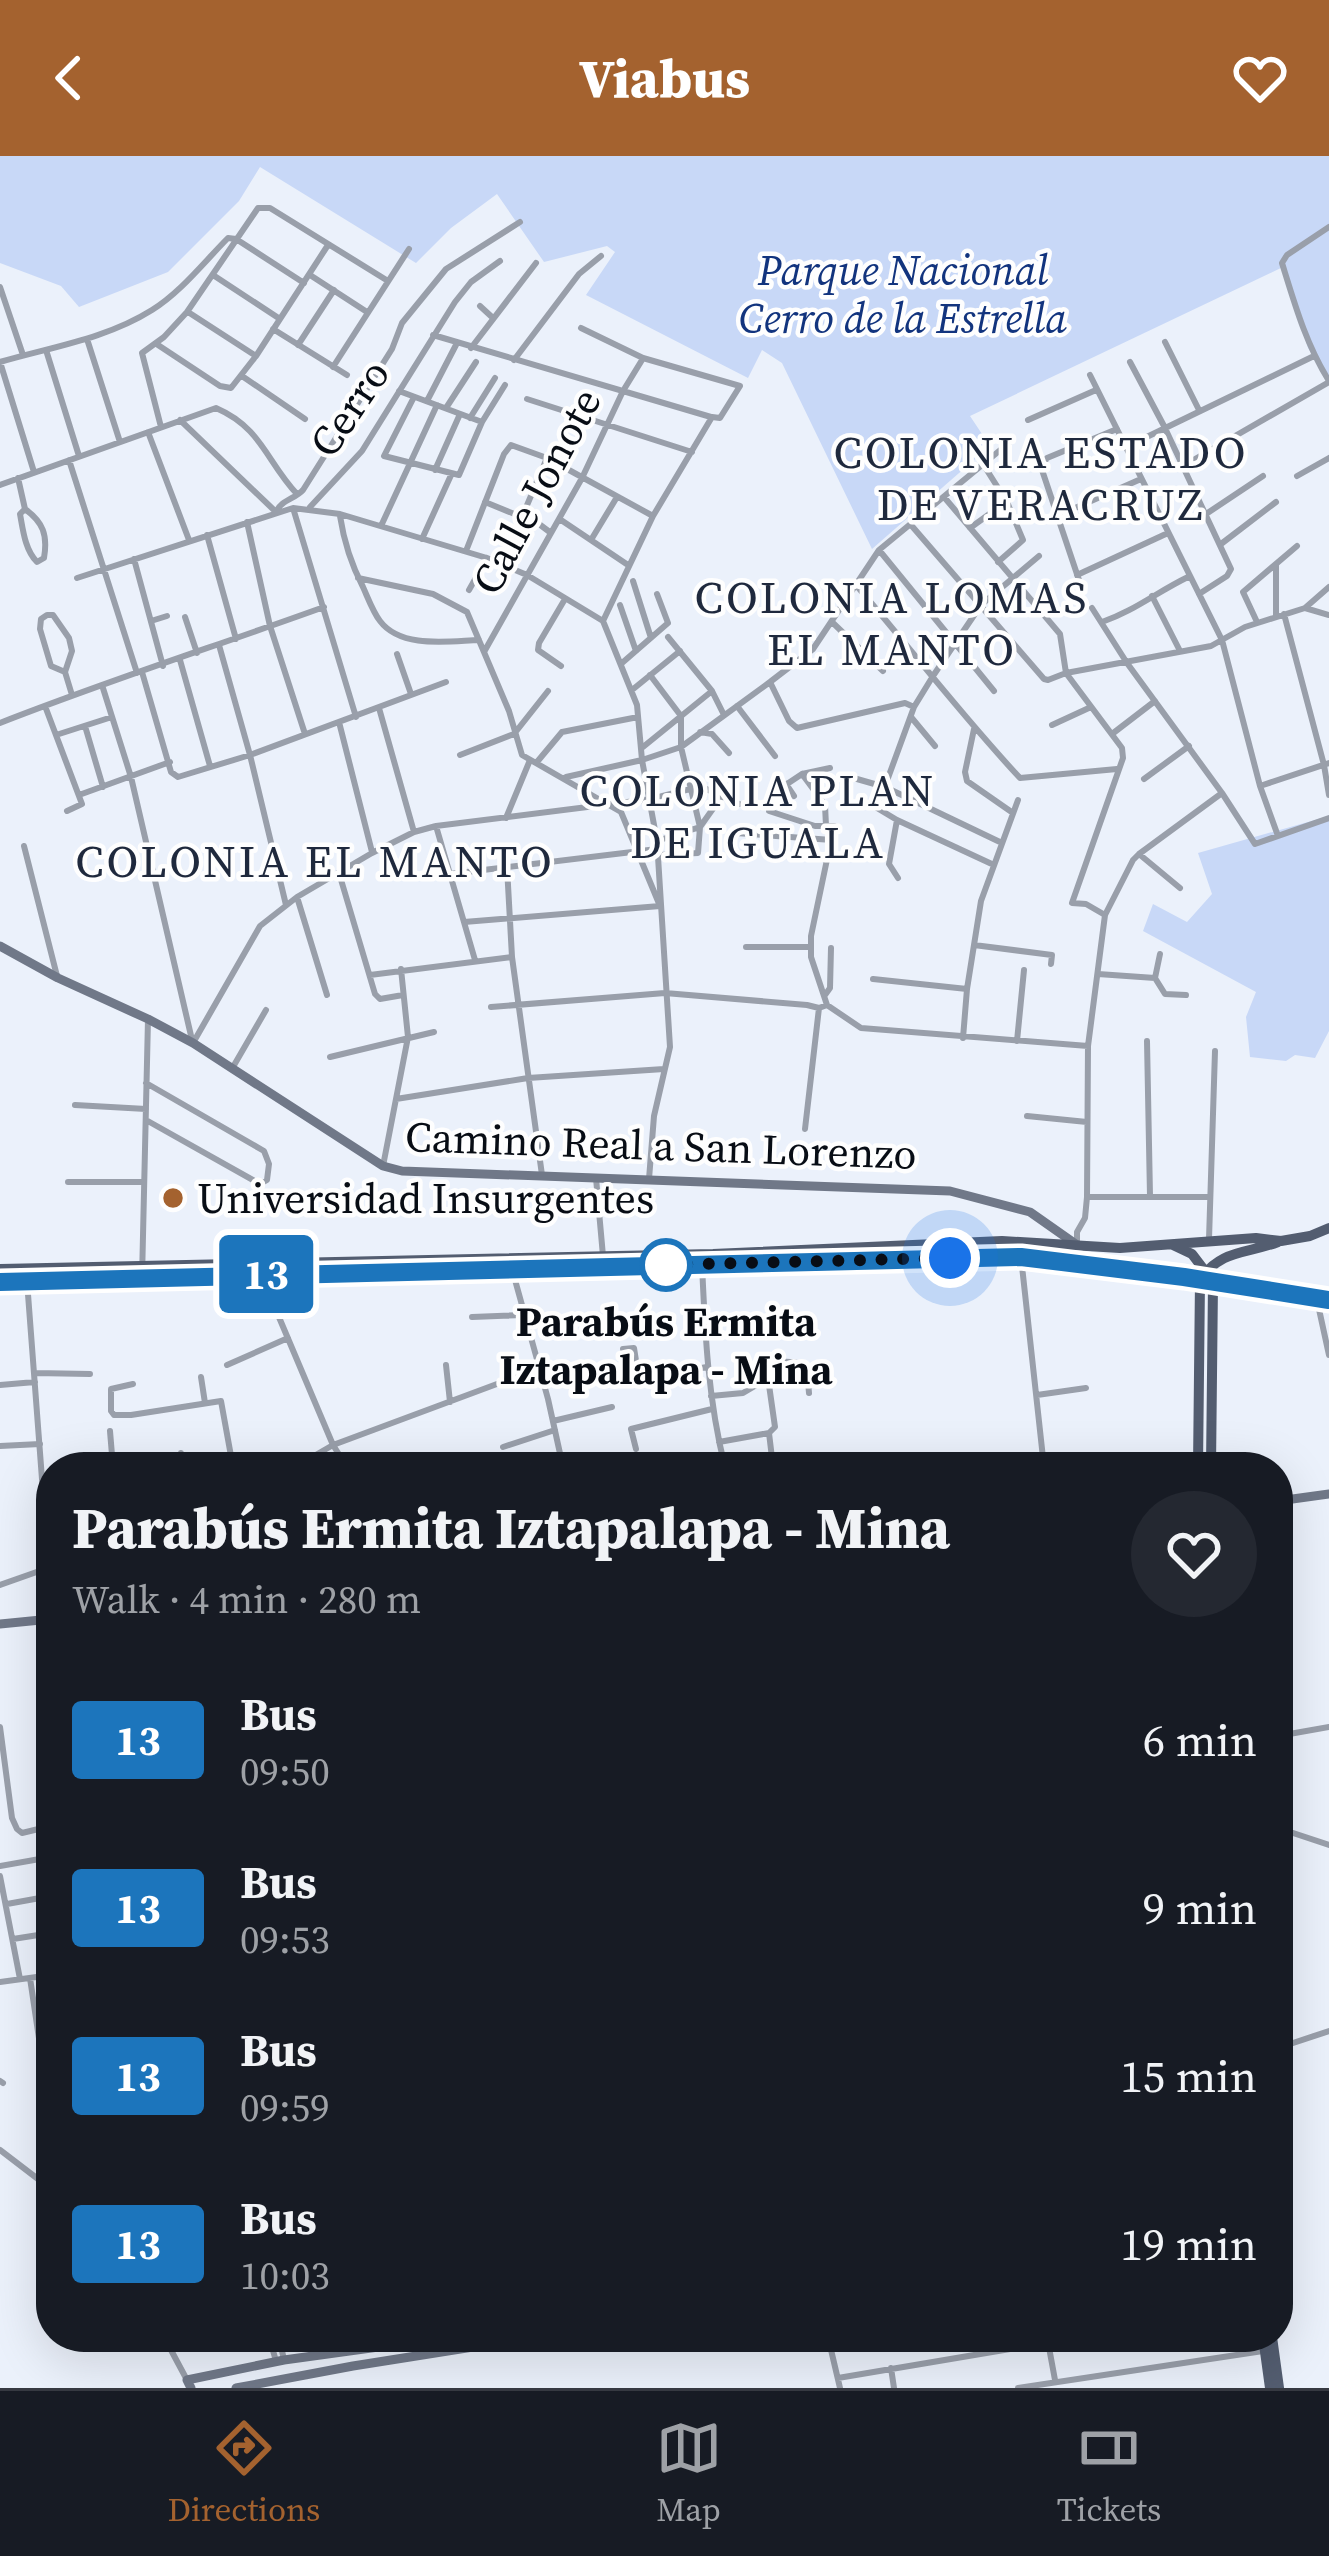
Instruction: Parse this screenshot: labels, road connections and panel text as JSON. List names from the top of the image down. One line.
{"streets":{"main road":["Camino Real a San Lorenzo"],"street":["Cerro","Calle Jonote"]},"districts":["COLONIA ESTADO DE VERACRUZ","COLONIA LOMAS EL MANTO","COLONIA PLAN DE IGUALA","COLONIA EL MANTO"],"parks":["Parque Nacional Cerro de la Estrella"],"places":["Universidad Insurgentes","Parabús Ermita Iztapalapa - Mina"],"lines":["bus line 13"],"page":{"header":"Viabus","on_map":"13","heading":["Parabús Ermita Iztapalapa - Mina","Walk · 4 min · 280 m"],"list":[{"mark":"13","name":"Bus","note":"09:50","value":"6 min"},{"mark":"13","name":"Bus","note":"09:53","value":"9 min"},{"mark":"13","name":"Bus","note":"09:59","value":"15 min"},{"mark":"13","name":"Bus","note":"10:03","value":"19 min"}],"tabs":["Directions","Map","Tickets"]}}
